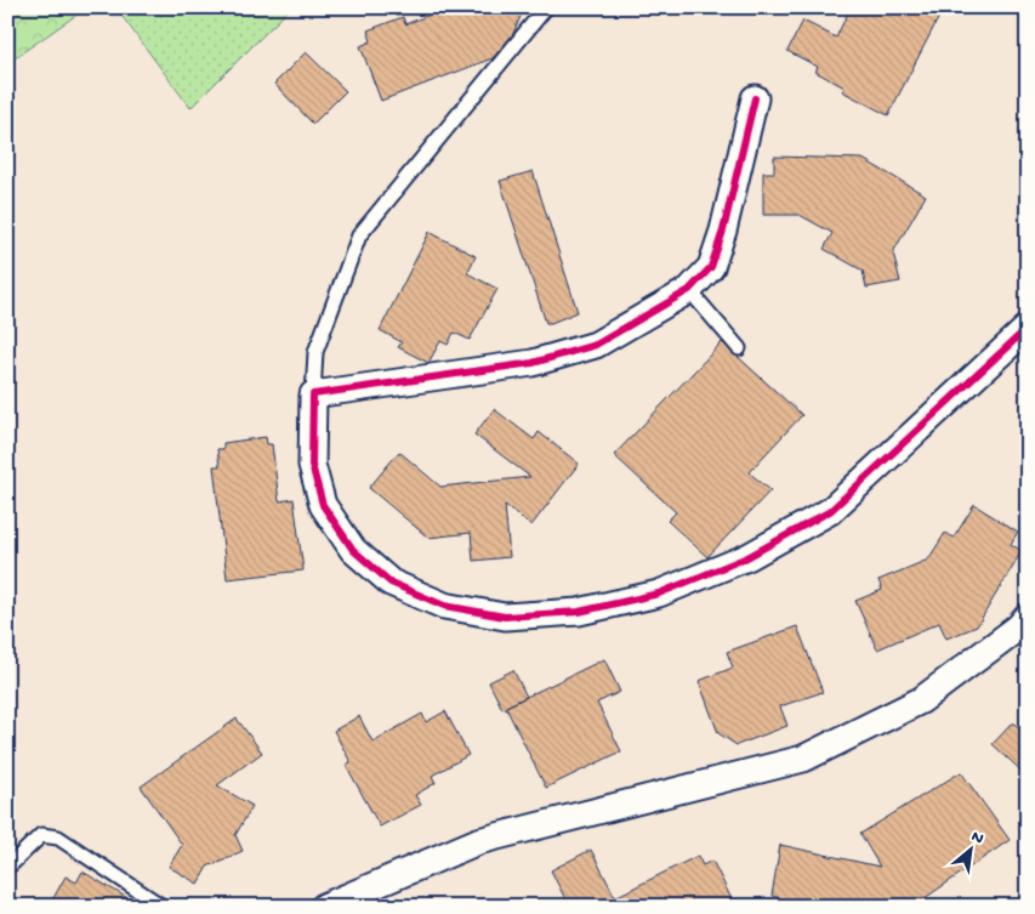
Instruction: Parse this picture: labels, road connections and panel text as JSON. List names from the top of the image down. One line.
{"north":"top right"}
